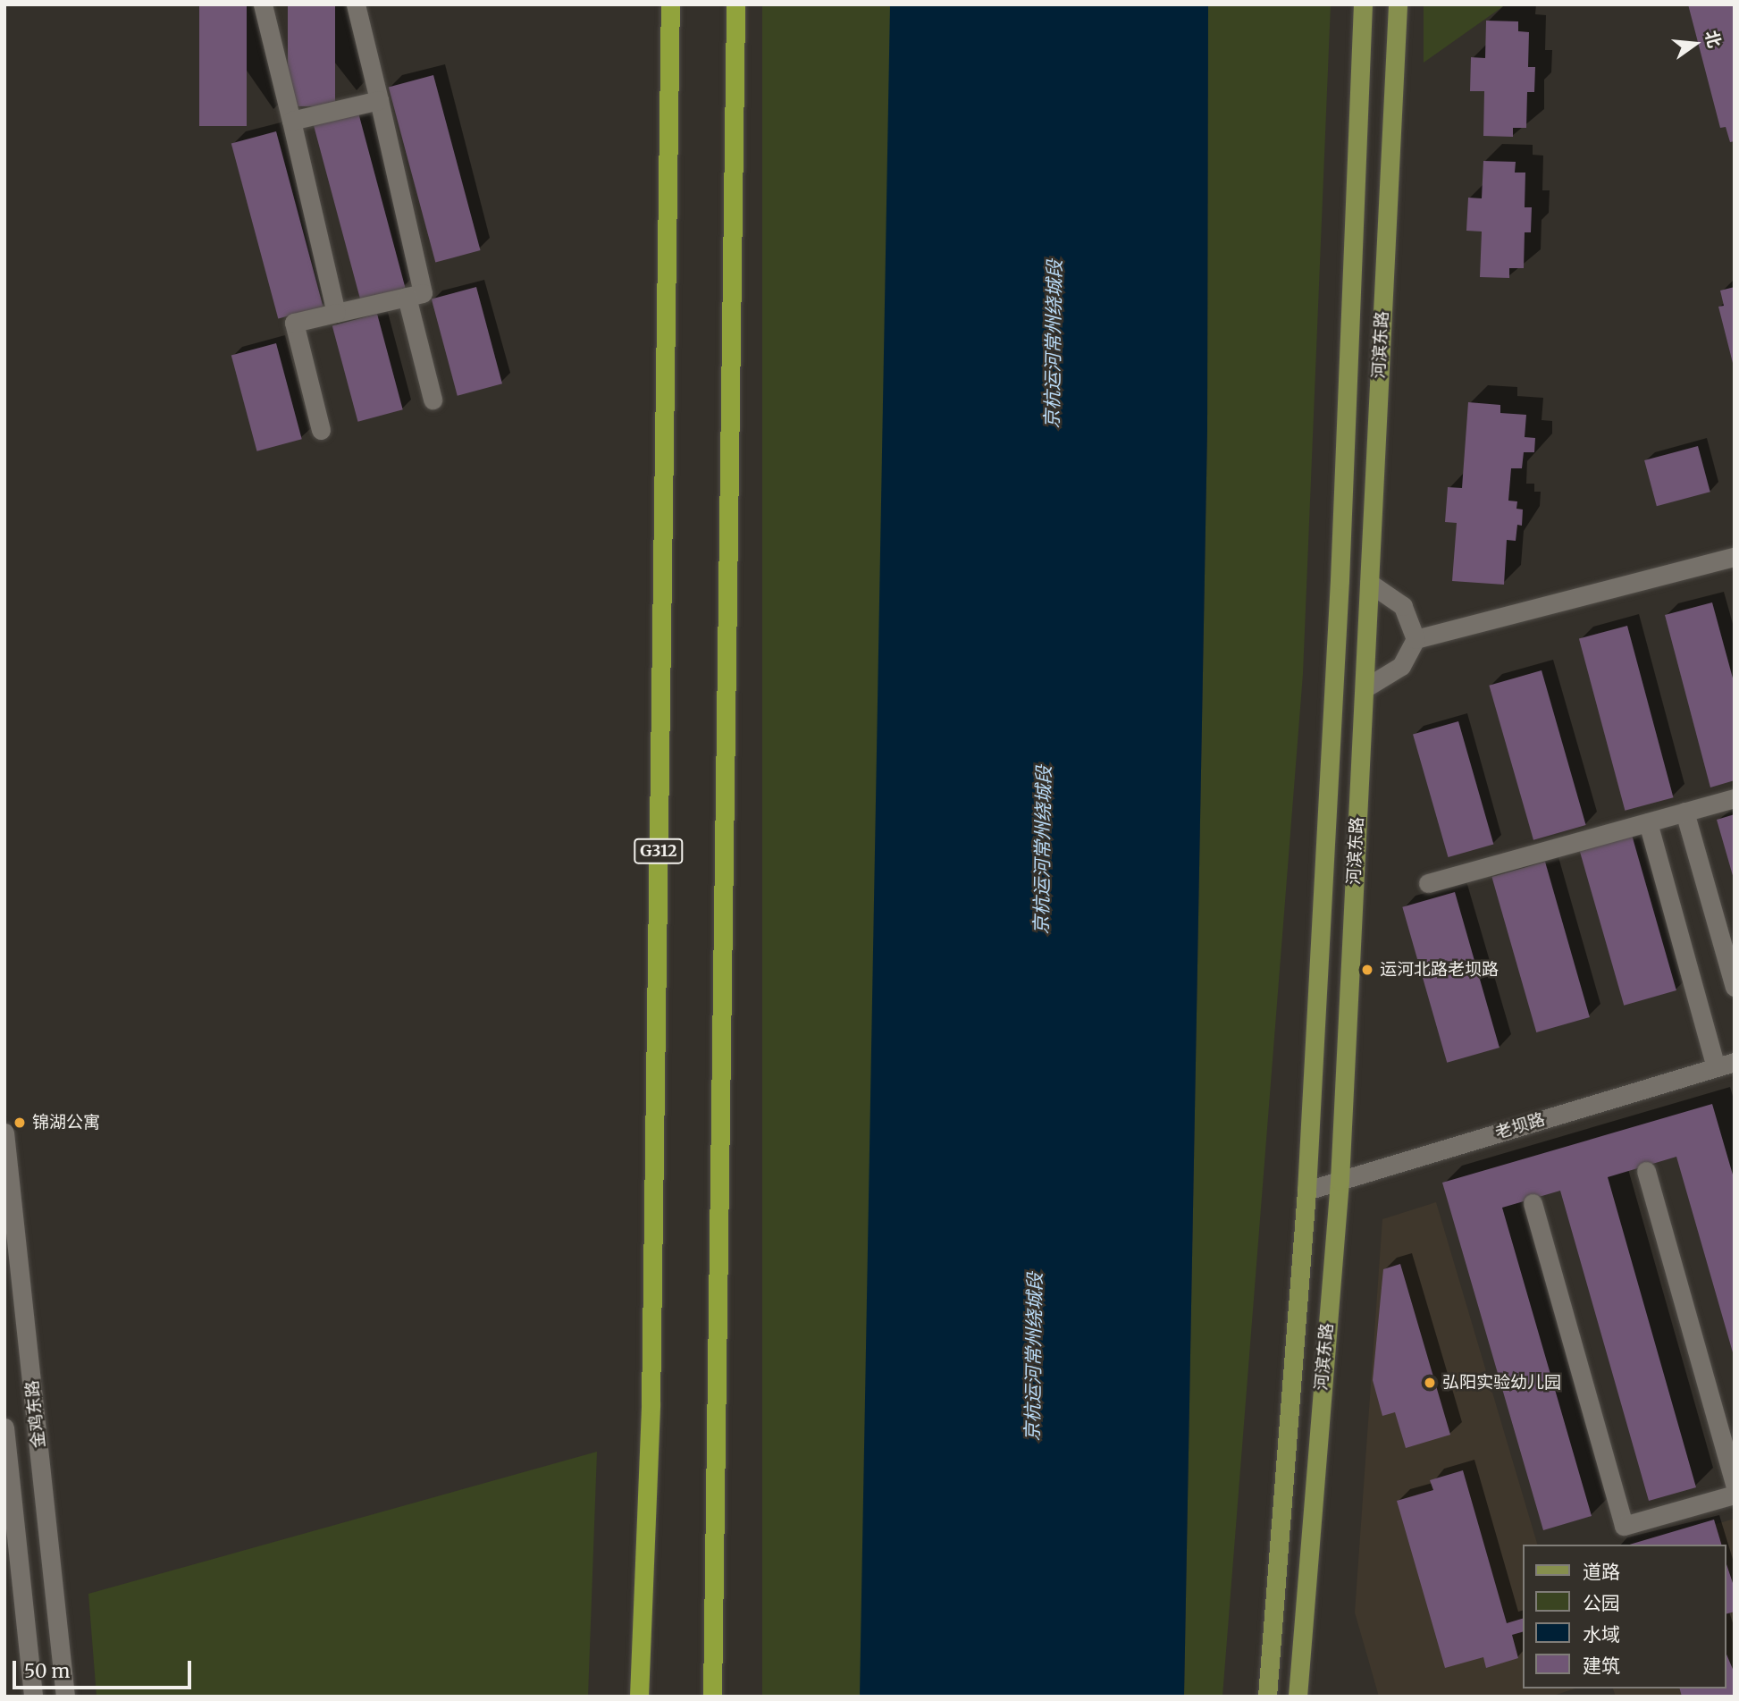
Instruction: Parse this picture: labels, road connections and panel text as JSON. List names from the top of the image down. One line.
{"streets":{"highway":["G312"],"main road":["河滨东路"],"street":["老坝路","金鸡东路"]},"crossings":[["河滨东路","老坝路"]],"water":["京杭运河常州绕城段"],"places":["运河北路老坝路","锦湖公寓","弘阳实验幼儿园"],"legend":["道路","公园","水域","建筑"],"scale_bar":"50 m","north":"right"}
